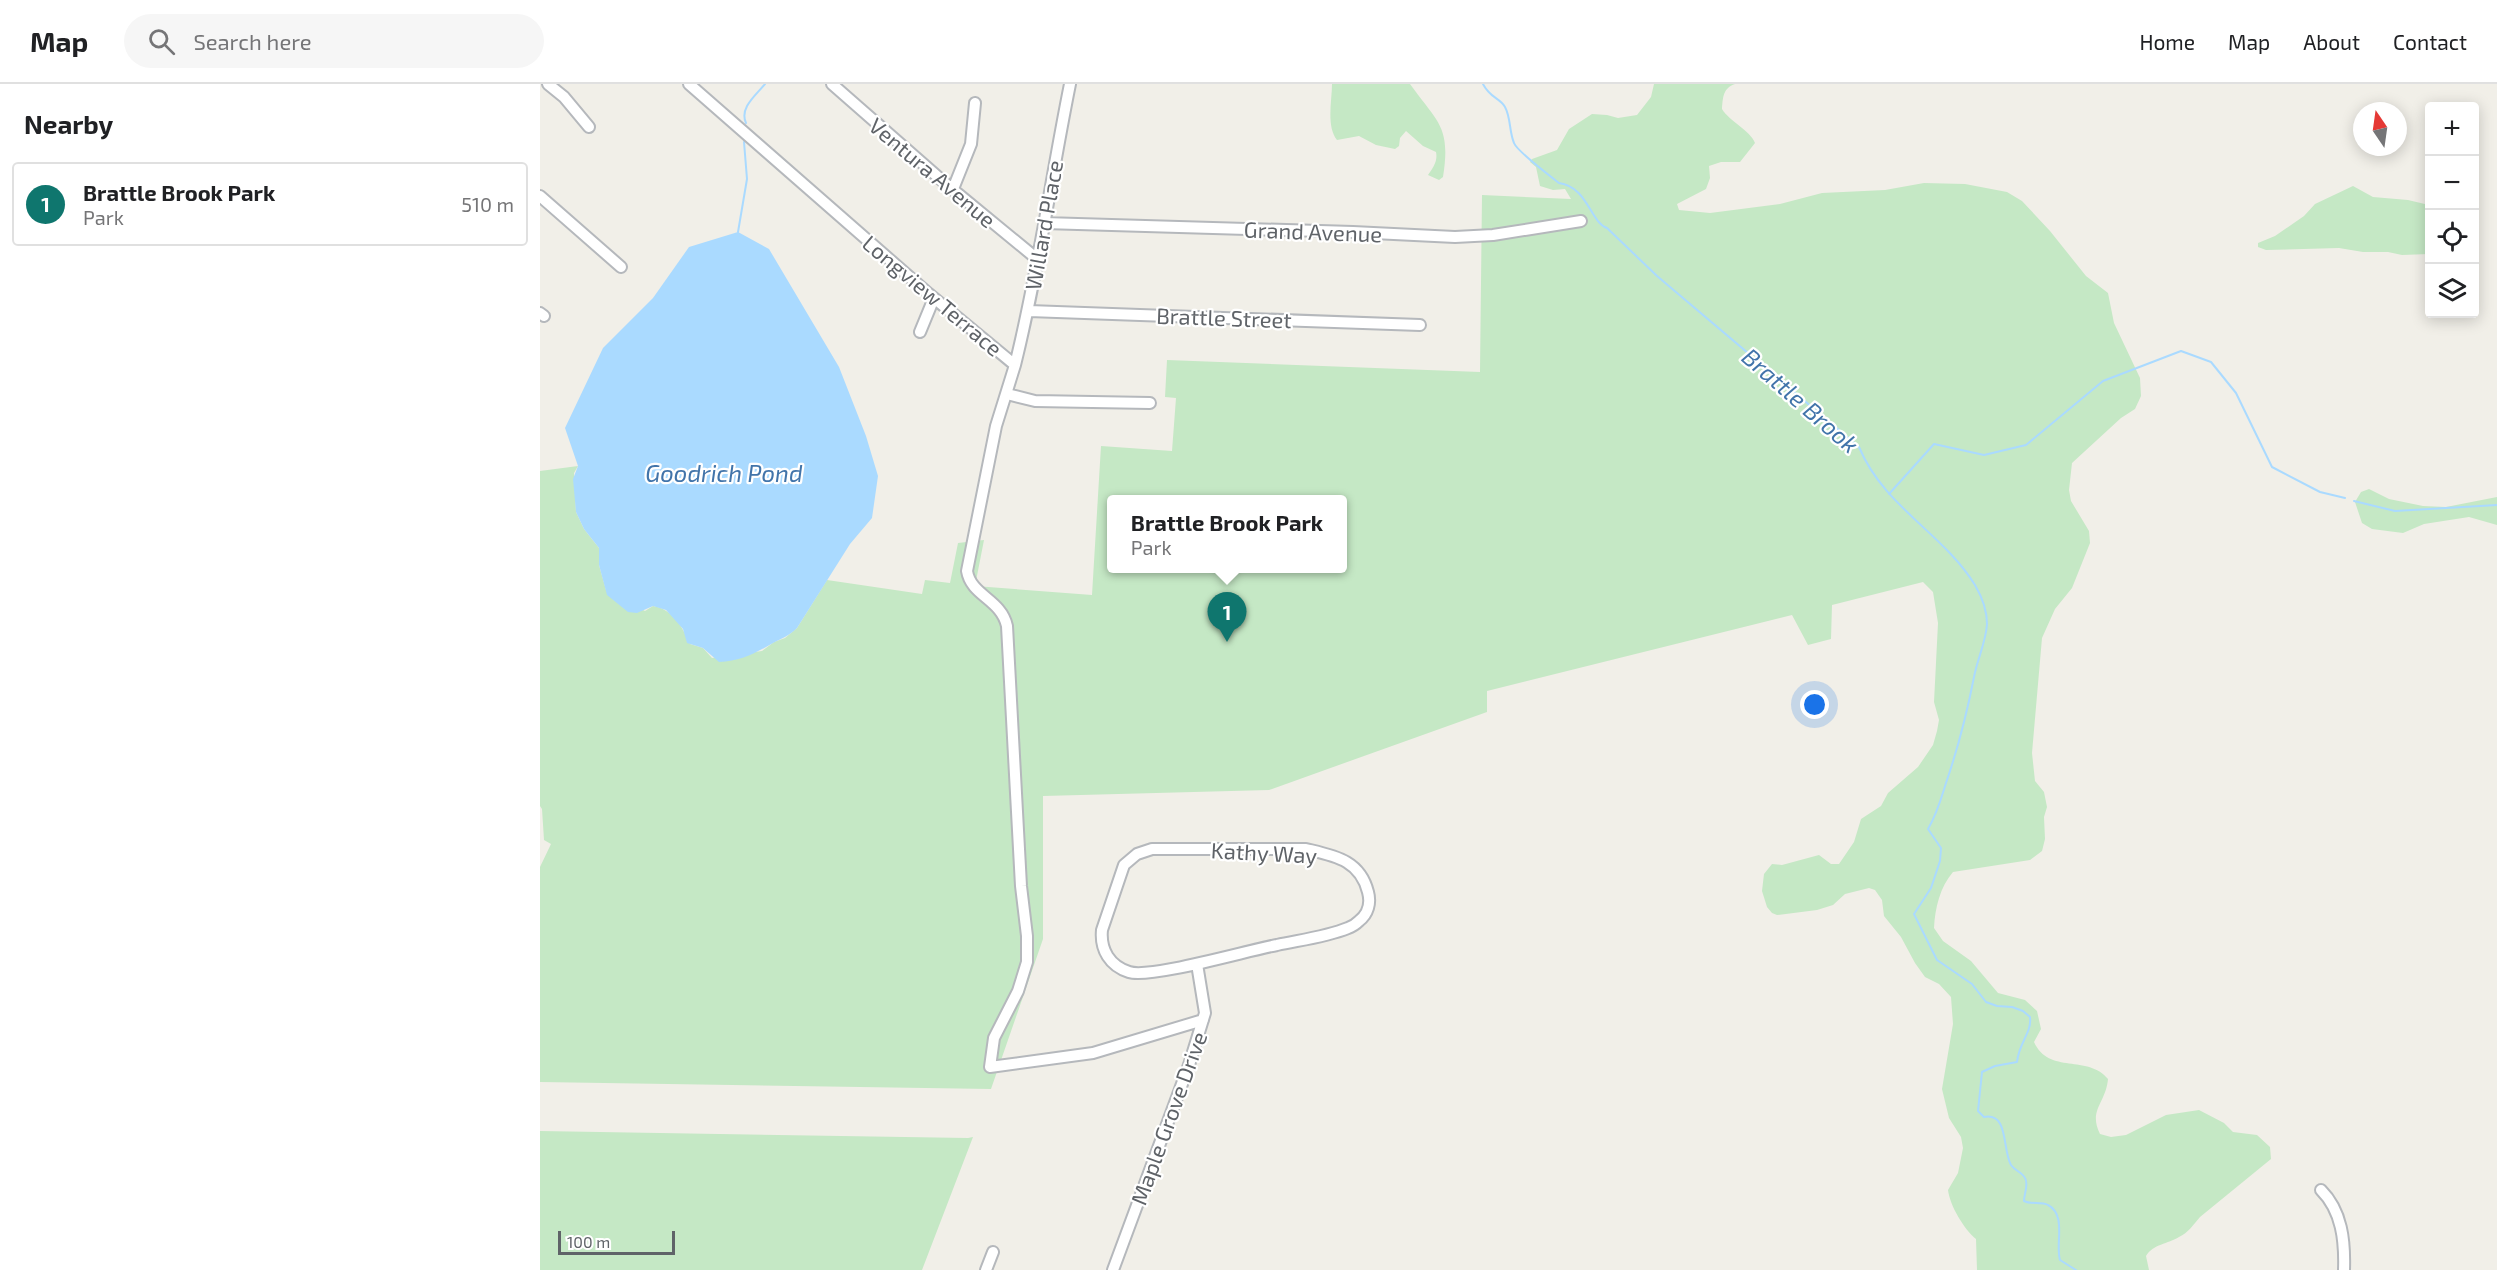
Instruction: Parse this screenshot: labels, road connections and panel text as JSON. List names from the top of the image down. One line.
{"streets":{"street":["Ventura Avenue","Willard Place","Grand Avenue","Longview Terrace","Brattle Street","Kathy Way","Maple Grove Drive"]},"crossings":[["Ventura Avenue","Willard Place"],["Willard Place","Grand Avenue"],["Willard Place","Longview Terrace"],["Willard Place","Brattle Street"],["Longview Terrace","Maple Grove Drive"],["Kathy Way","Maple Grove Drive"]],"water":["Brattle Brook","Goodrich Pond"],"scale_bar":"100 m","north":"top","page":{"header":"Map","search":"Search here","nav":["Home","Map","About","Contact"],"heading":"Nearby","map_buttons":["+","−"],"list":[{"mark":"1","name":"Brattle Brook Park","note":"Park","value":"510 m"}],"popup":["Brattle Brook Park","Park"],"pins":"1","scale":"100 m"}}
